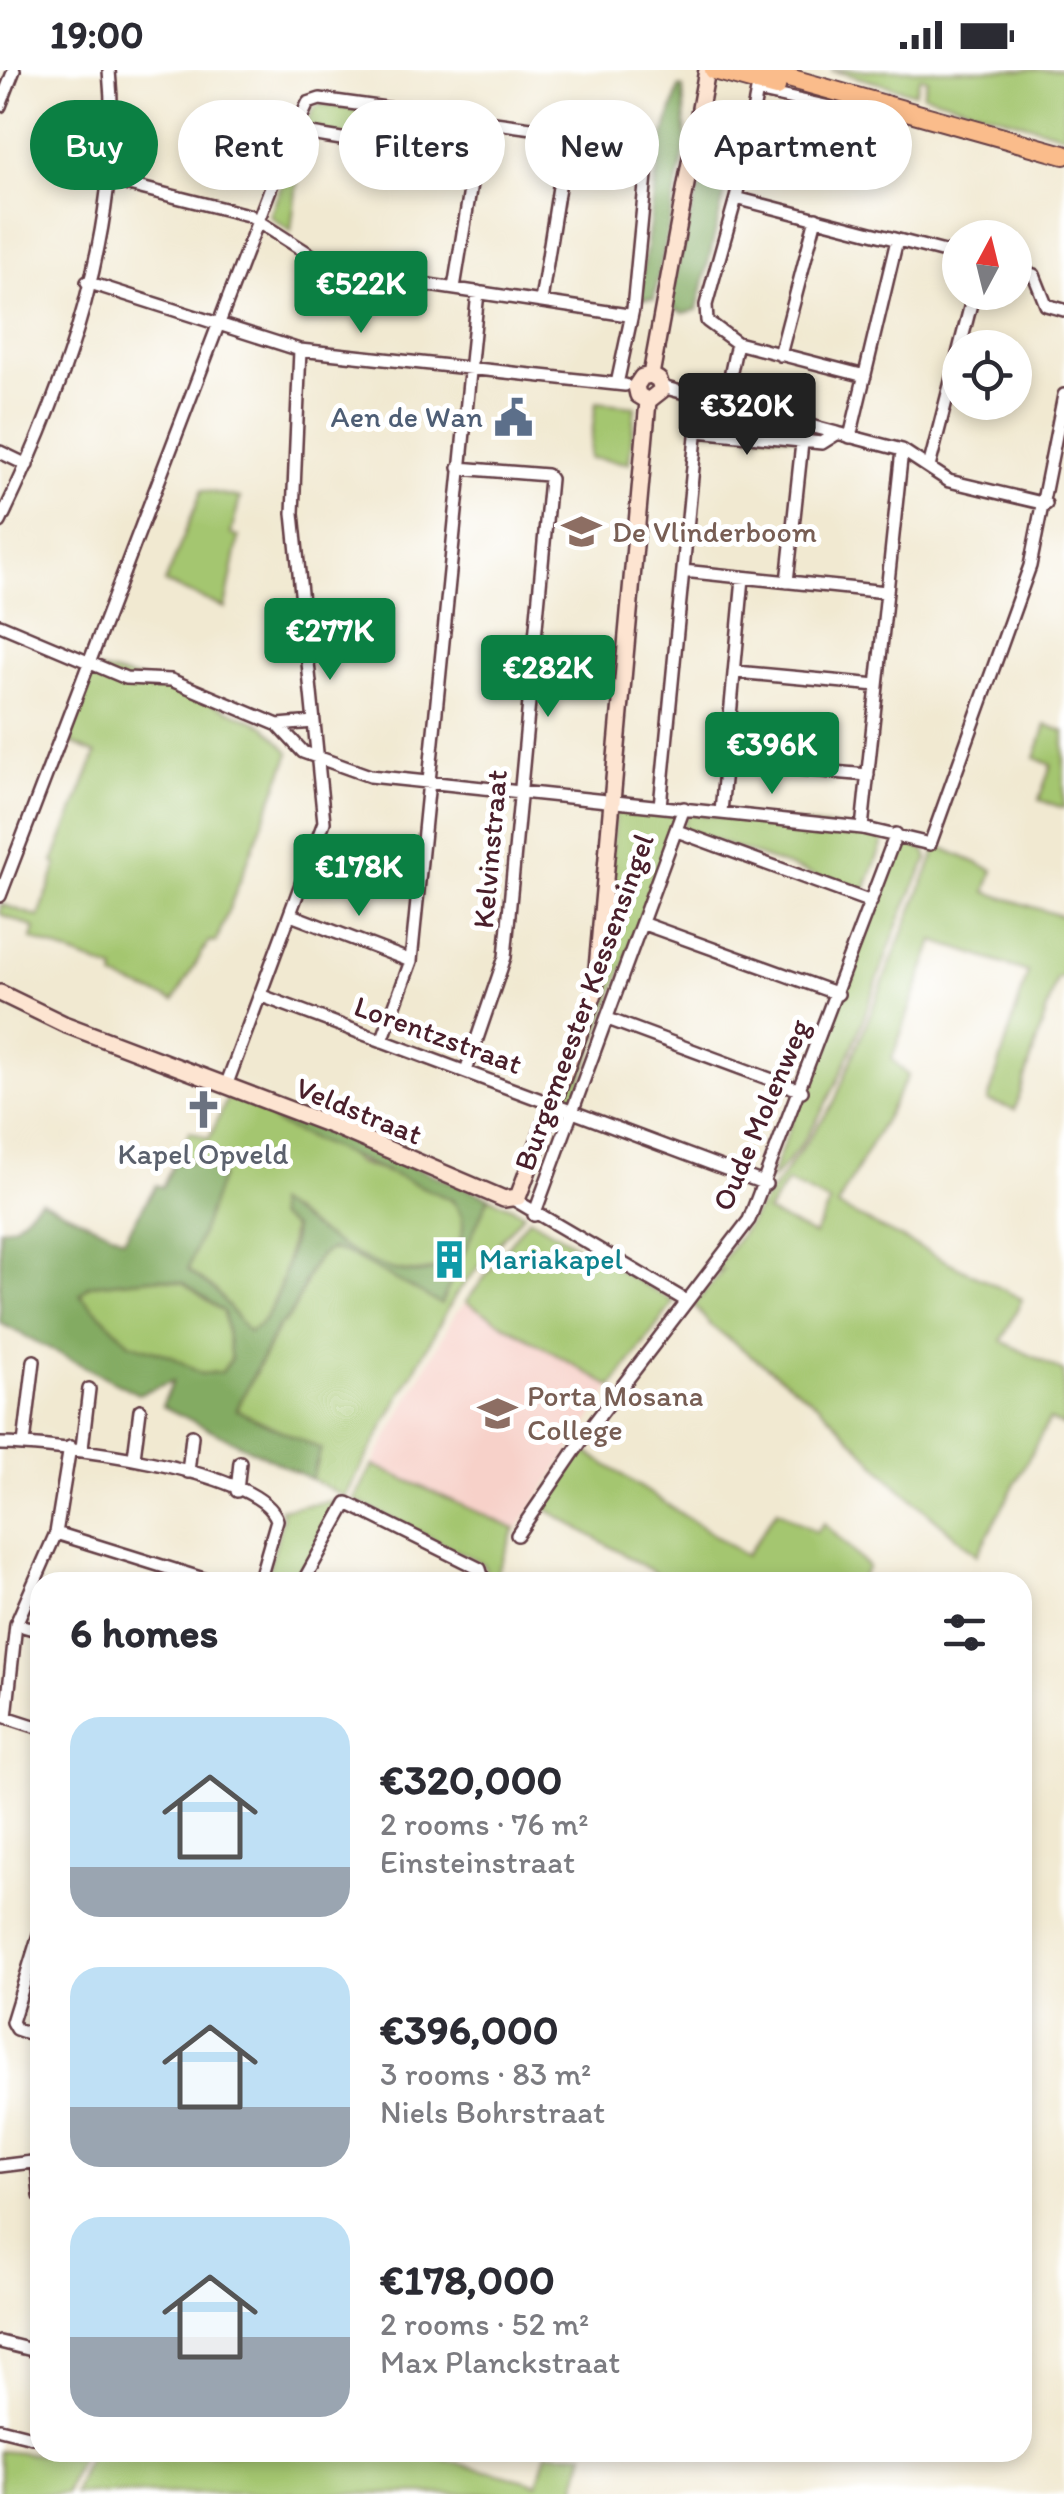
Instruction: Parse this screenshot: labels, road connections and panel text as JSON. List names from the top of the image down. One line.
{"streets":{"street":["Kelvinstraat","Burgemeester Kessensingel","Lorentzstraat","Veldstraat","Oude Molenweg"]},"crossings":[["Kelvinstraat","Lorentzstraat"],["Burgemeester Kessensingel","Lorentzstraat"],["Burgemeester Kessensingel","Veldstraat"],["Lorentzstraat","Oude Molenweg"],["Veldstraat","Oude Molenweg"]],"places":{"public building":["Aen de Wan"],"school or university":["De Vlinderboom","Porta Mosana College"],"church":["Kapel Opveld"],"building":["Mariakapel"]},"north":"top","page":{"status":"19:00","chip":["Buy","Rent","Filters","New","Apartment"],"price":["€522K","€320K","€277K","€282K","€396K","€178K"],"heading":"6 homes","list":[{"name":"€320,000","note":"2 rooms · 76 m² · Einsteinstraat"},{"name":"€396,000","note":"3 rooms · 83 m² · Niels Bohrstraat"},{"name":"€178,000","note":"2 rooms · 52 m² · Max Planckstraat"}]}}
